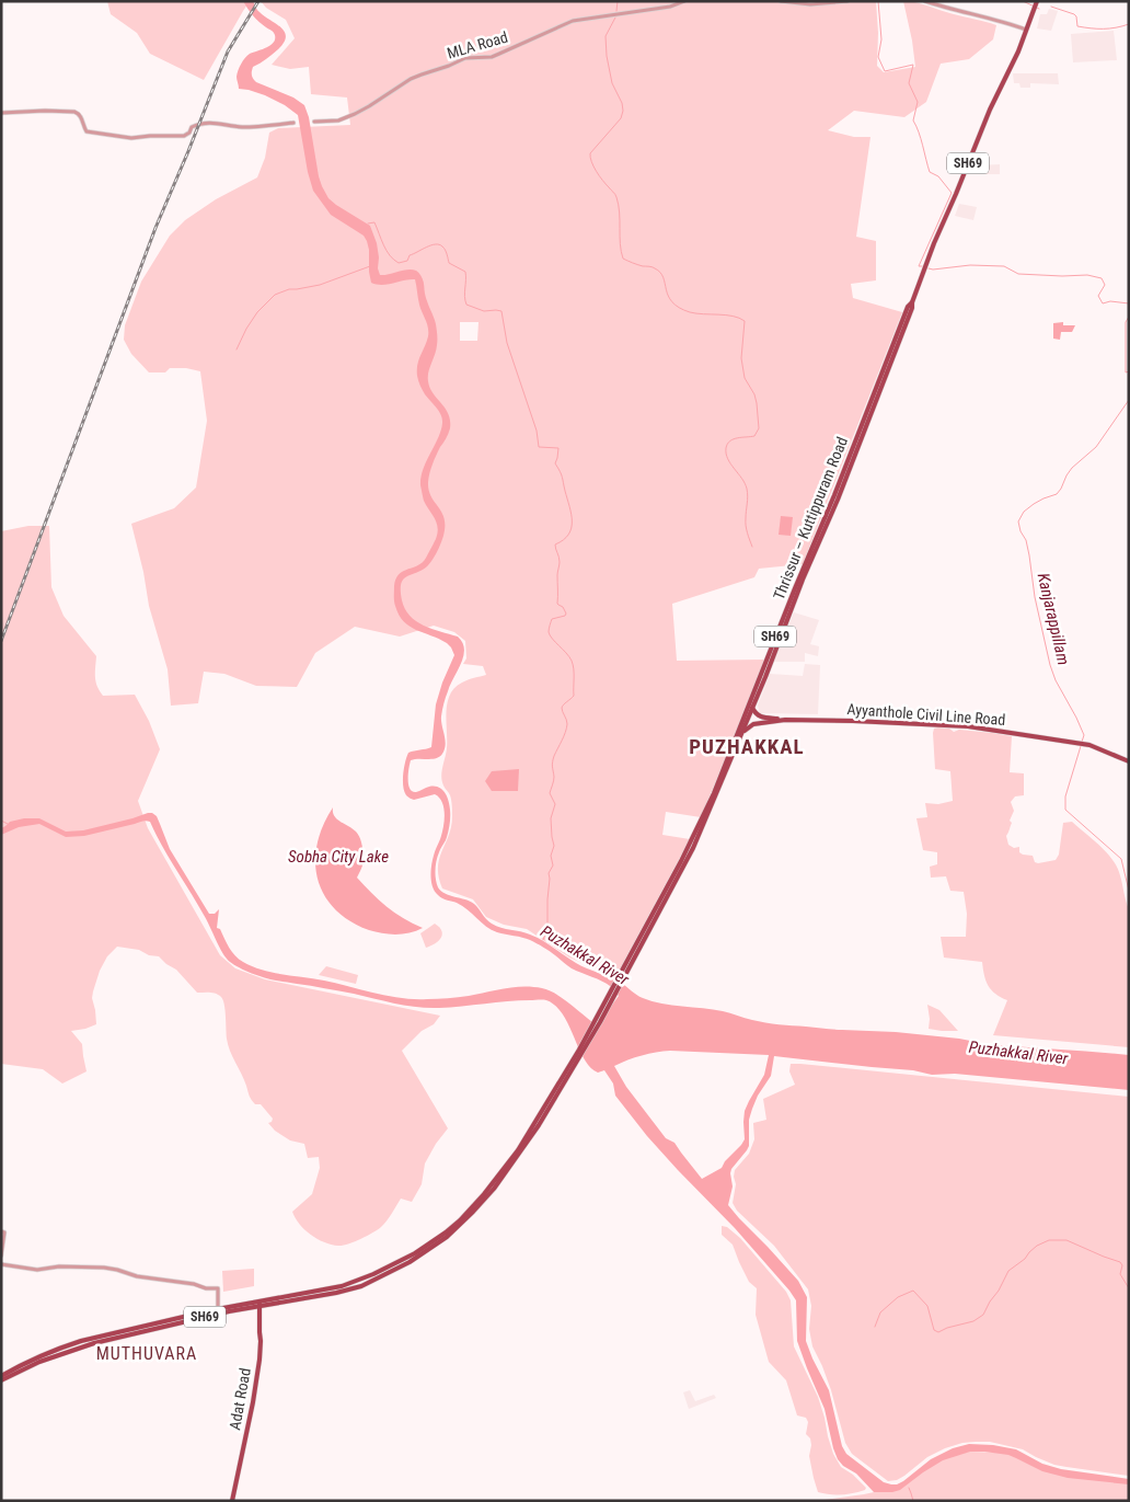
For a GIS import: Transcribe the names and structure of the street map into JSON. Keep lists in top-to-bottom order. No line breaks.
{"streets":{"main road":["SH69","Thrissur – Kuttippuram Road","Ayyanthole Civil Line Road","Adat Road"],"street":["MLA Road"]},"crossings":[["SH69","Adat Road"],["Thrissur – Kuttippuram Road","Ayyanthole Civil Line Road"]],"districts":["PUZHAKKAL","MUTHUVARA"],"water":["Kanjarappillam","Sobha City Lake","Puzhakkal River"]}
